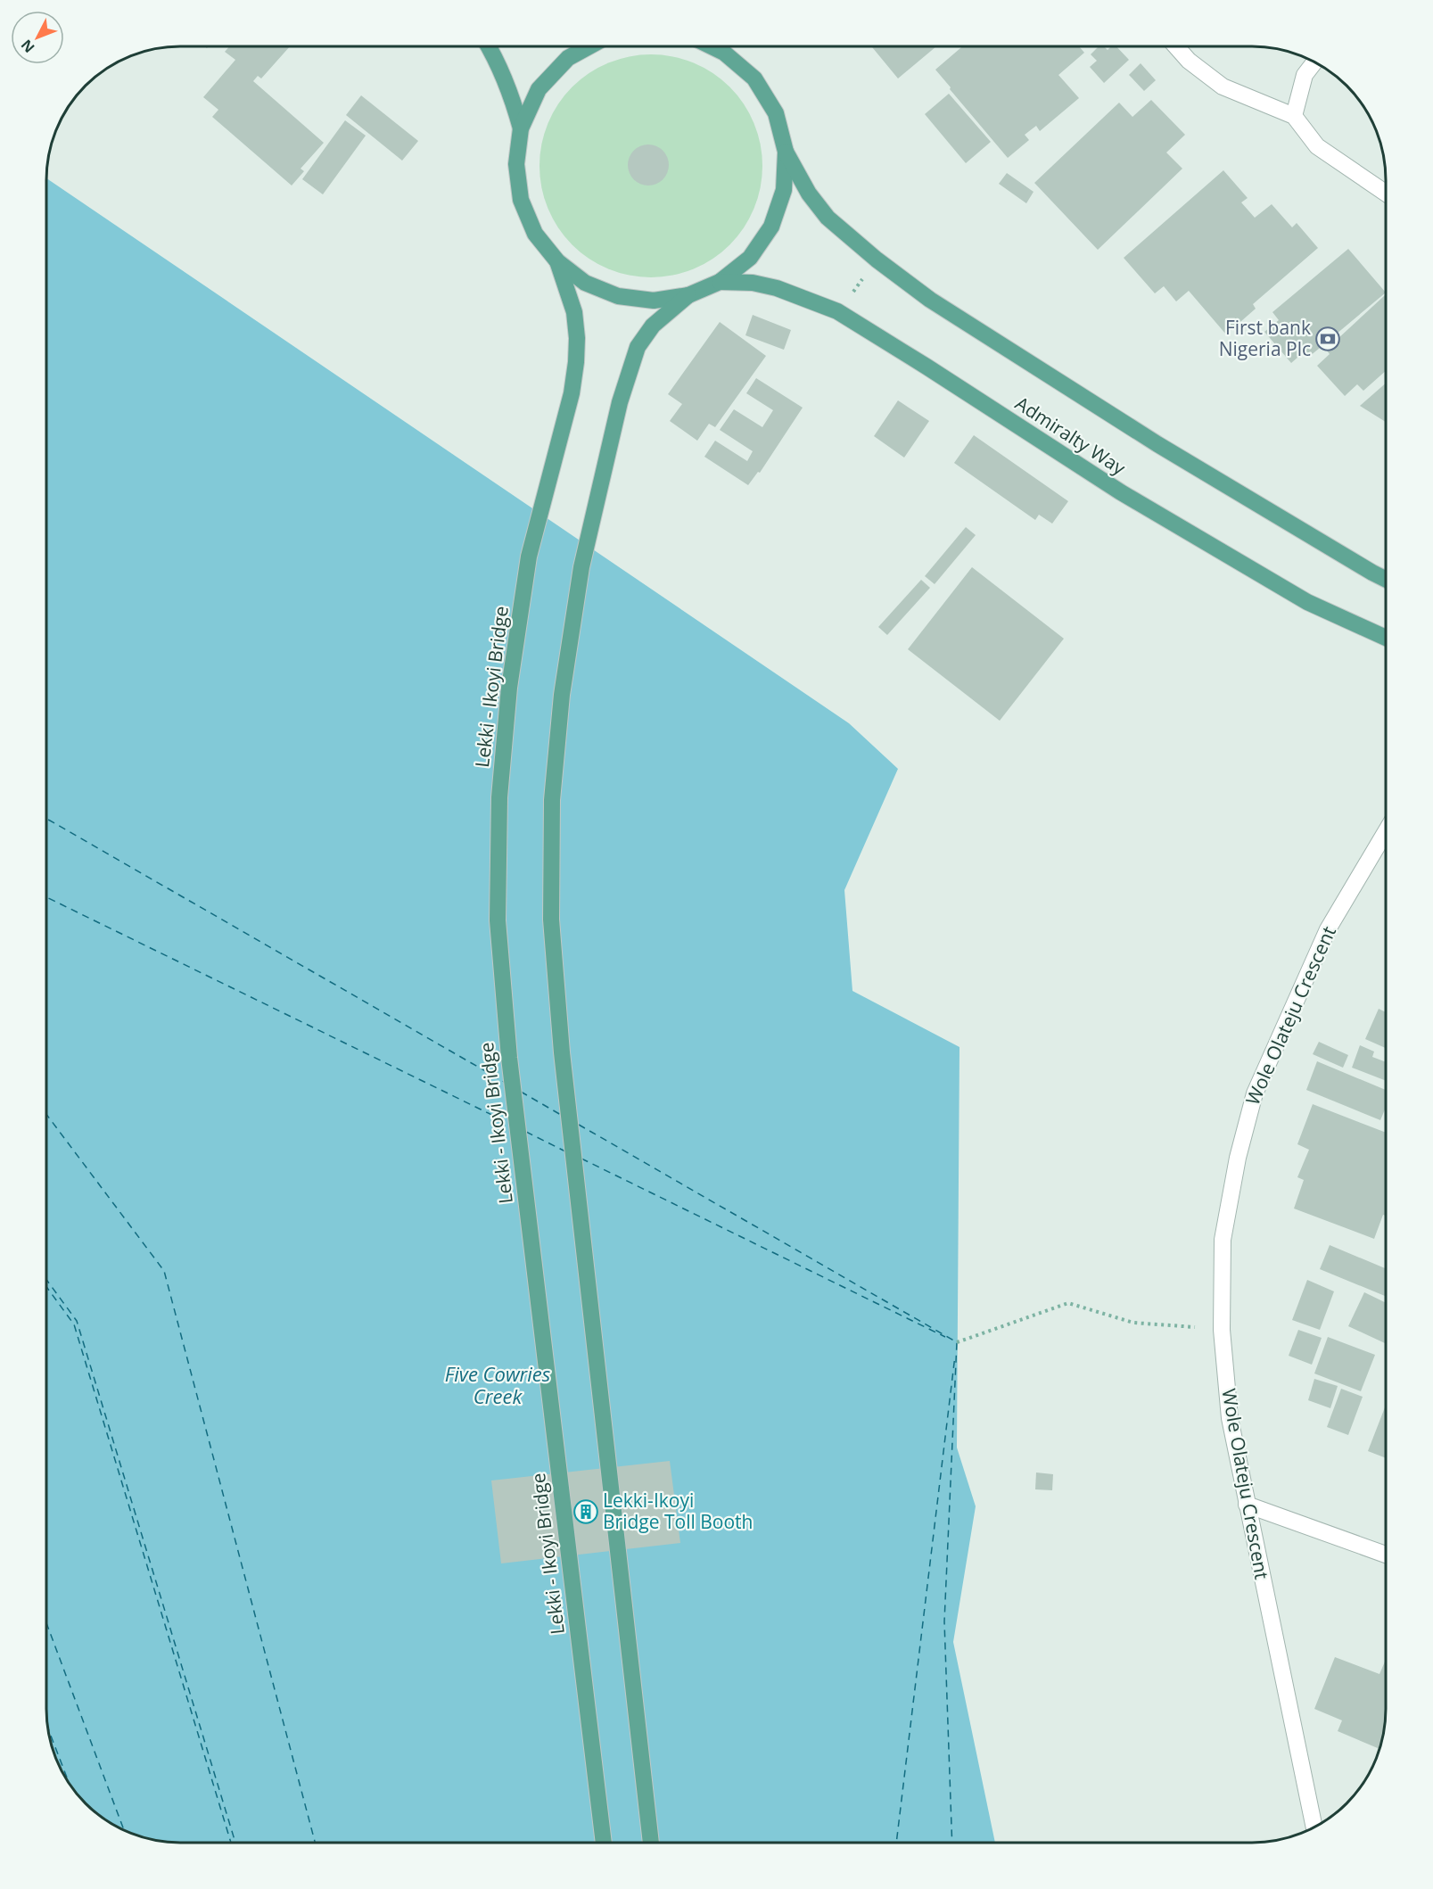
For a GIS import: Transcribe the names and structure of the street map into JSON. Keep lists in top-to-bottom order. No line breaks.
{"streets":{"main road":["Admiralty Way","Lekki - Ikoyi Bridge"],"street":["Wole Olateju Crescent"]},"water":["Five Cowries Creek"],"places":{"bank":["First bank Nigeria Plc"],"building":["Lekki-Ikoyi Bridge Toll Booth"]},"north":"bottom left"}
